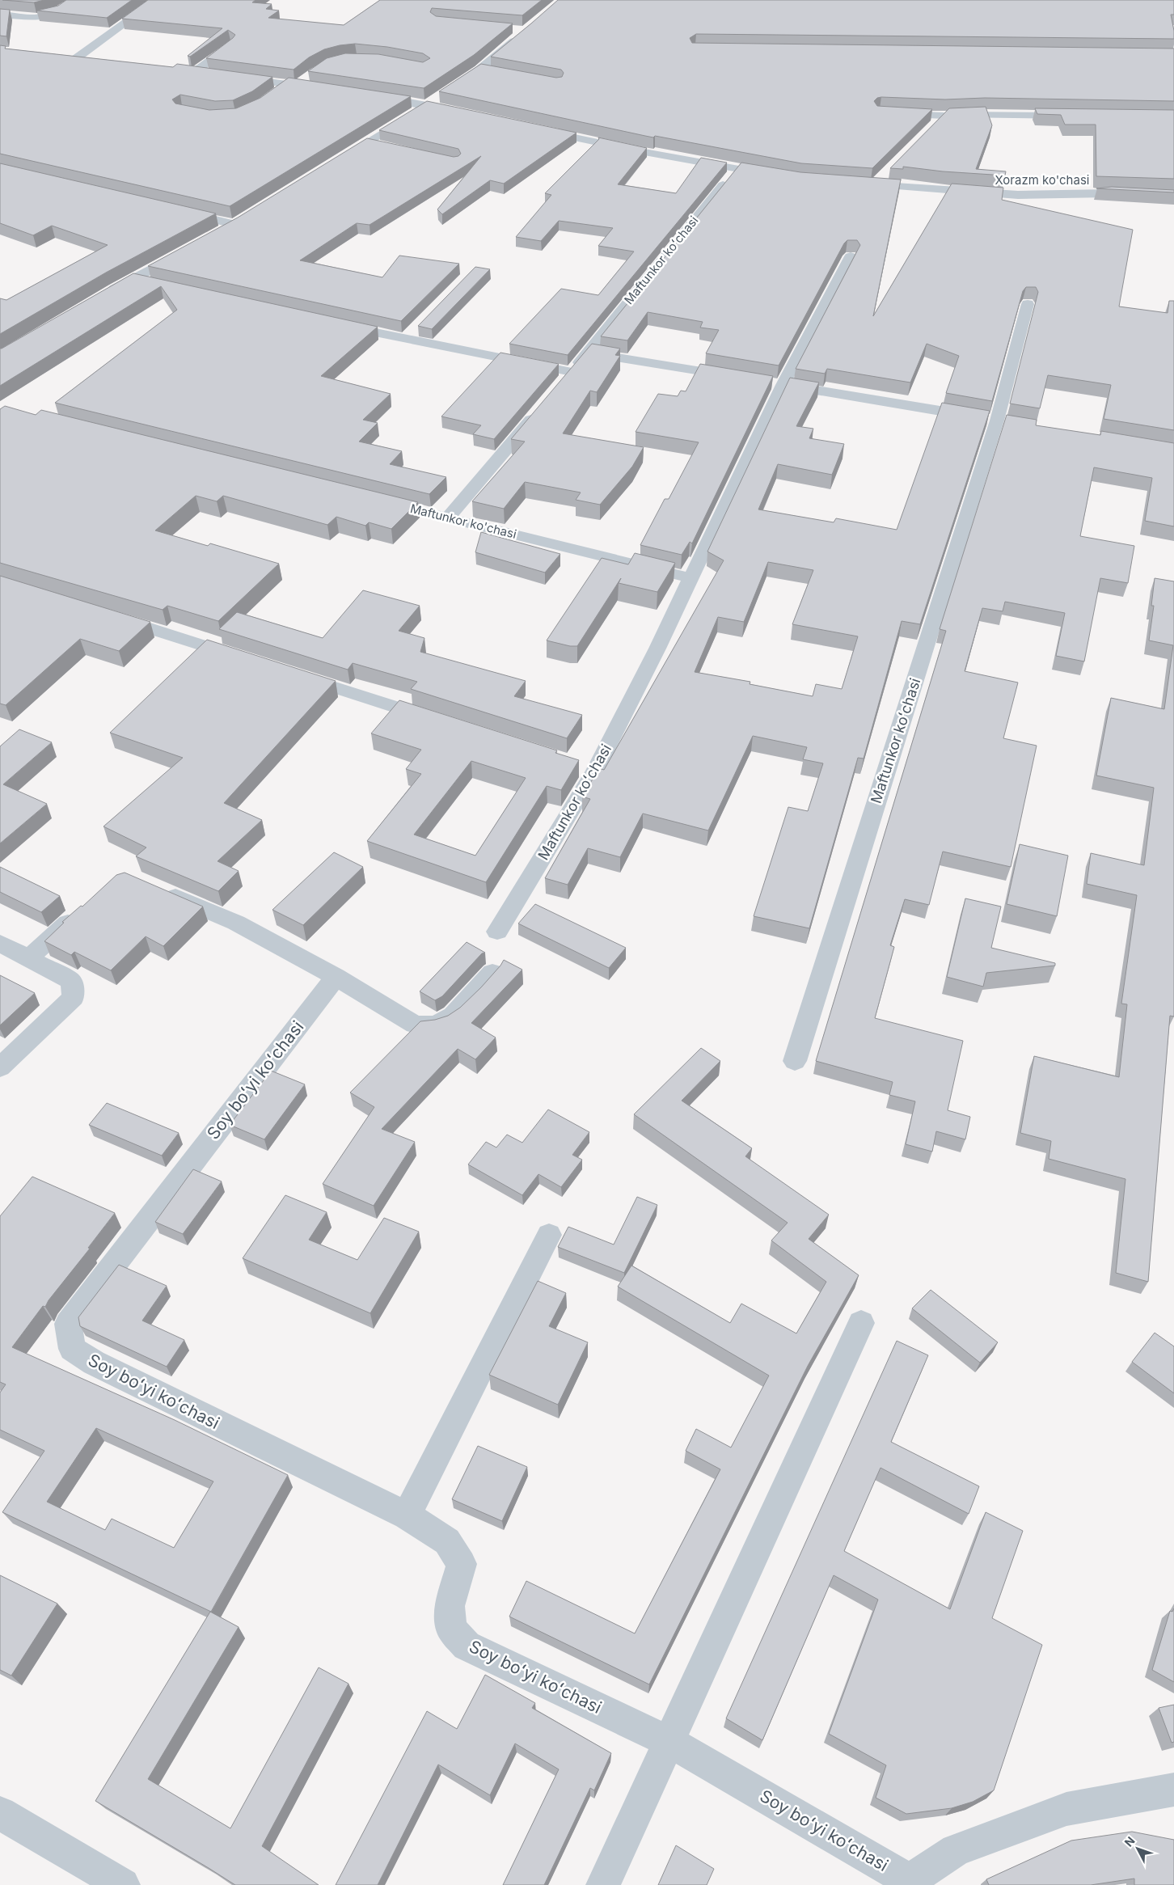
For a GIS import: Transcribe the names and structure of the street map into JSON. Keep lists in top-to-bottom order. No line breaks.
{"streets":{"street":["Xorazm ko'chasi","Maftunkor koʻchasi","Maftunkor ko'chasi","Soy boʻyi koʻchasi"]},"crossings":[["Maftunkor koʻchasi","Maftunkor ko'chasi"]],"north":"top left"}
